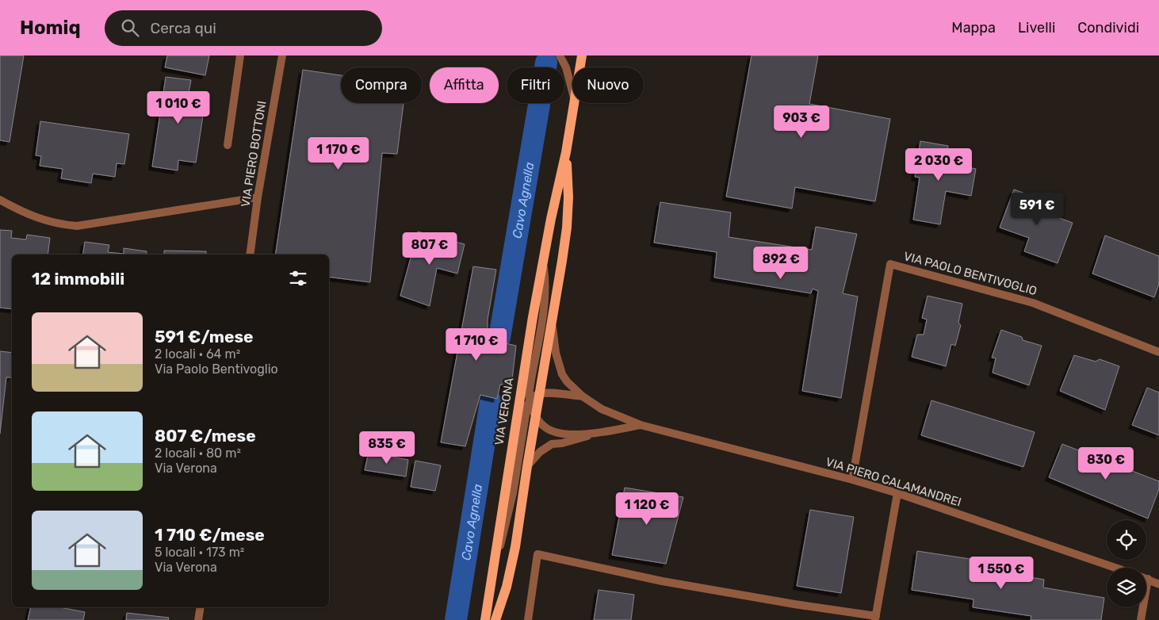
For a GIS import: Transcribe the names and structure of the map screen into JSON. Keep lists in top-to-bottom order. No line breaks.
{"streets":{"main road":["VIA VERONA"],"street":["VIA PIERO BOTTONI","VIA PAOLO BENTIVOGLIO","VIA PIERO CALAMANDREI"]},"crossings":[["VIA PAOLO BENTIVOGLIO","VIA PIERO CALAMANDREI"],["VIA VERONA","VIA PIERO CALAMANDREI"]],"water":["Cavo Agnella"],"page":{"header":"Homiq","search":"Cerca qui","nav":["Mappa","Livelli","Condividi"],"chip":["Compra","Affitta","Filtri","Nuovo"],"price":["1 010 €","903 €","1 170 €","2 030 €","591 €","807 €","892 €","1 710 €","835 €","830 €","1 120 €","1 550 €"],"heading":"12 immobili","list":[{"name":"591 €/mese","note":"2 locali · 64 m² · Via Paolo Bentivoglio"},{"name":"807 €/mese","note":"2 locali · 80 m² · Via Verona"},{"name":"1 710 €/mese","note":"5 locali · 173 m² · Via Verona"}]}}
